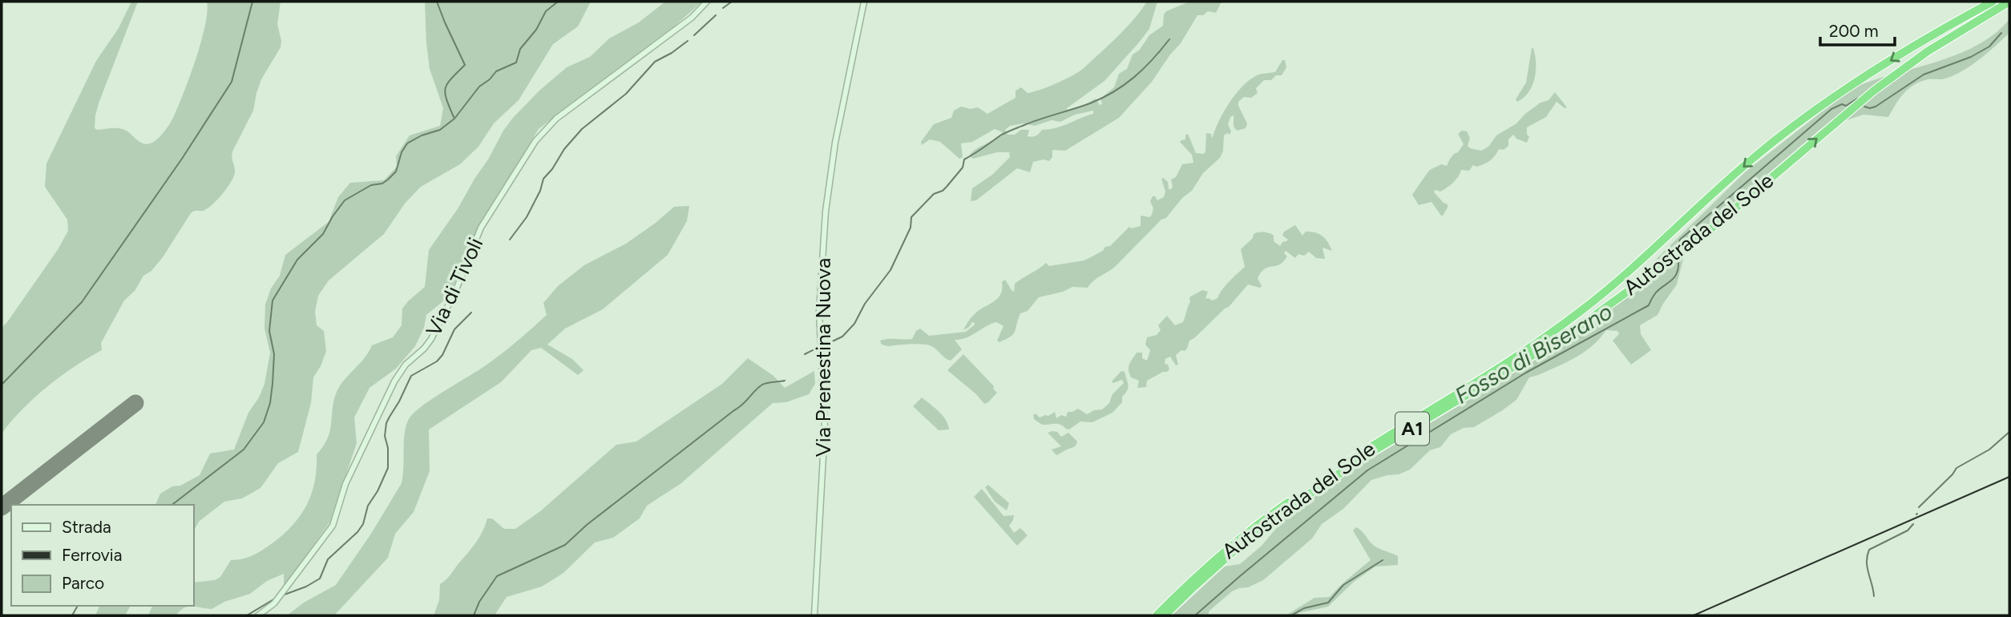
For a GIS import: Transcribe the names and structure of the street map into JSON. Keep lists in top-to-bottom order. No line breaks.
{"streets":{"highway":["Autostrada del Sole","A1"],"main road":["Via di Tivoli","Via Prenestina Nuova"]},"water":["Fosso di Biserano"],"legend":["Strada","Ferrovia","Parco"],"scale_bar":"200 m"}
